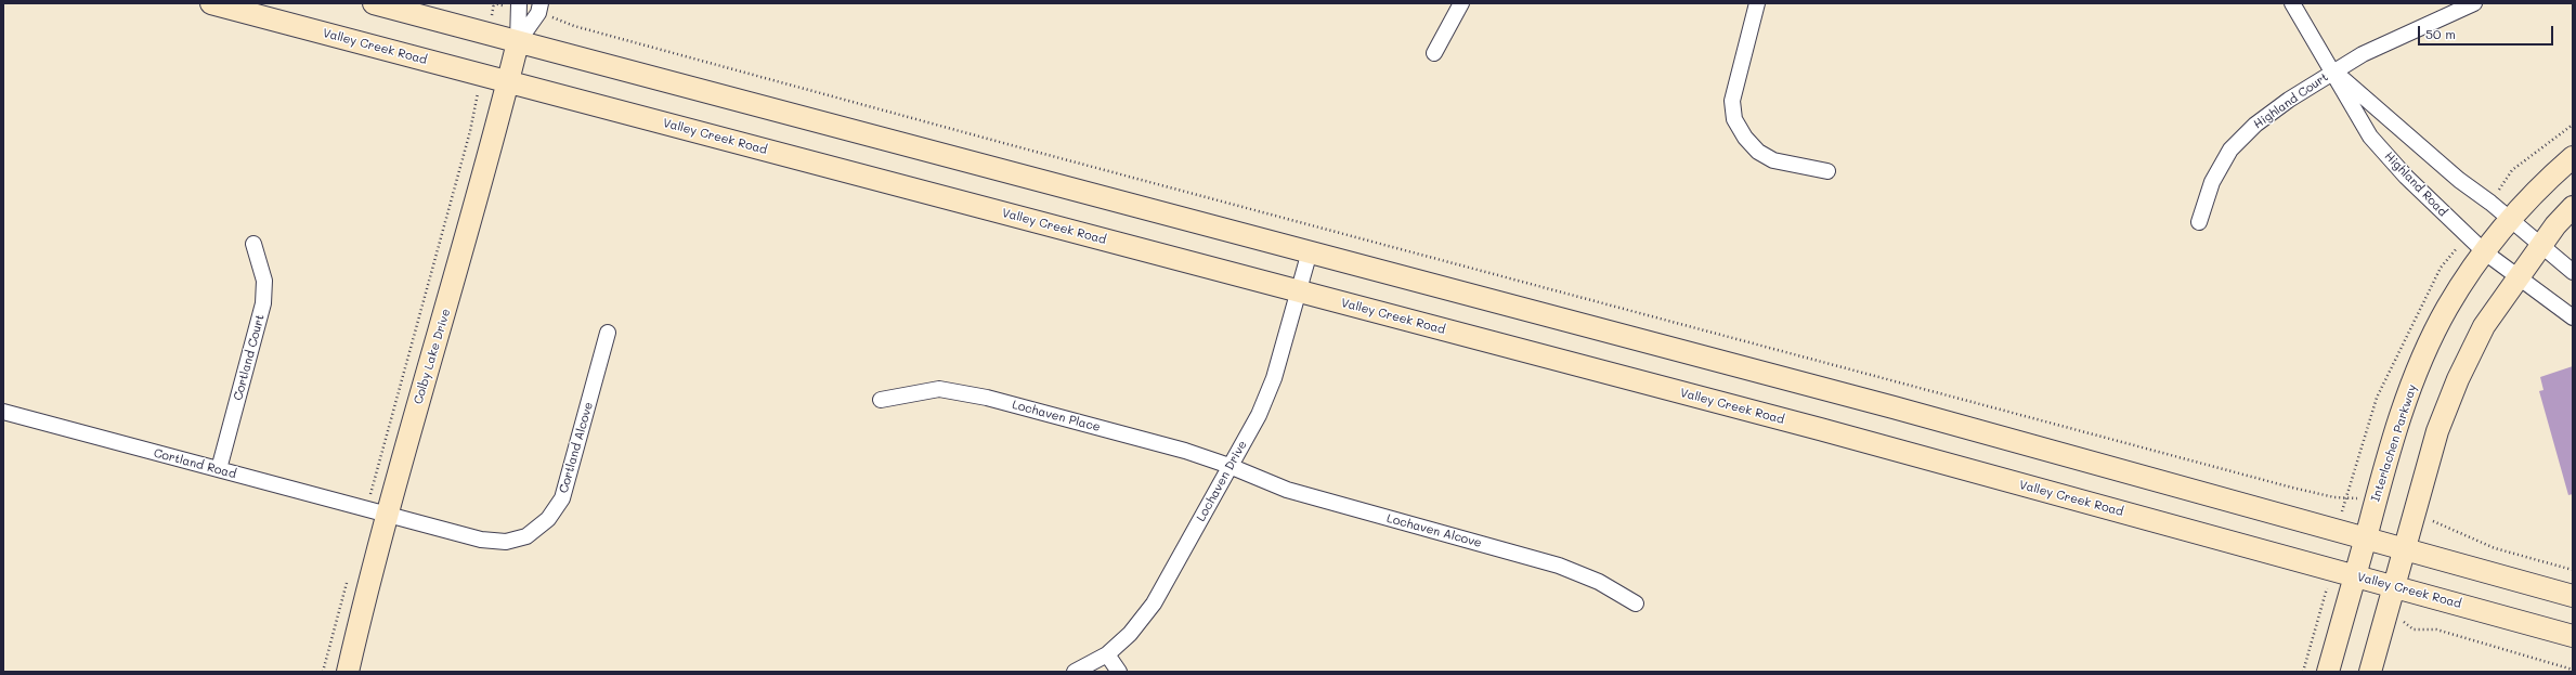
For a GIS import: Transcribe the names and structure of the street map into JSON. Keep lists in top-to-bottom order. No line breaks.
{"streets":{"main road":["Valley Creek Road","Colby Lake Drive","Interlachen Parkway"],"street":["Highland Court","Highland Road","Cortland Court","Lochaven Place","Cortland Alcove","Cortland Road","Lochaven Drive","Lochaven Alcove"]},"crossings":[["Valley Creek Road","Colby Lake Drive"],["Valley Creek Road","Interlachen Parkway"],["Valley Creek Road","Lochaven Drive"],["Highland Court","Highland Road"],["Highland Road","Interlachen Parkway"],["Colby Lake Drive","Cortland Alcove"],["Colby Lake Drive","Cortland Road"],["Cortland Court","Cortland Road"],["Lochaven Place","Lochaven Drive"],["Lochaven Place","Lochaven Alcove"],["Cortland Alcove","Cortland Road"],["Lochaven Drive","Lochaven Alcove"]],"scale_bar":"50 m"}
